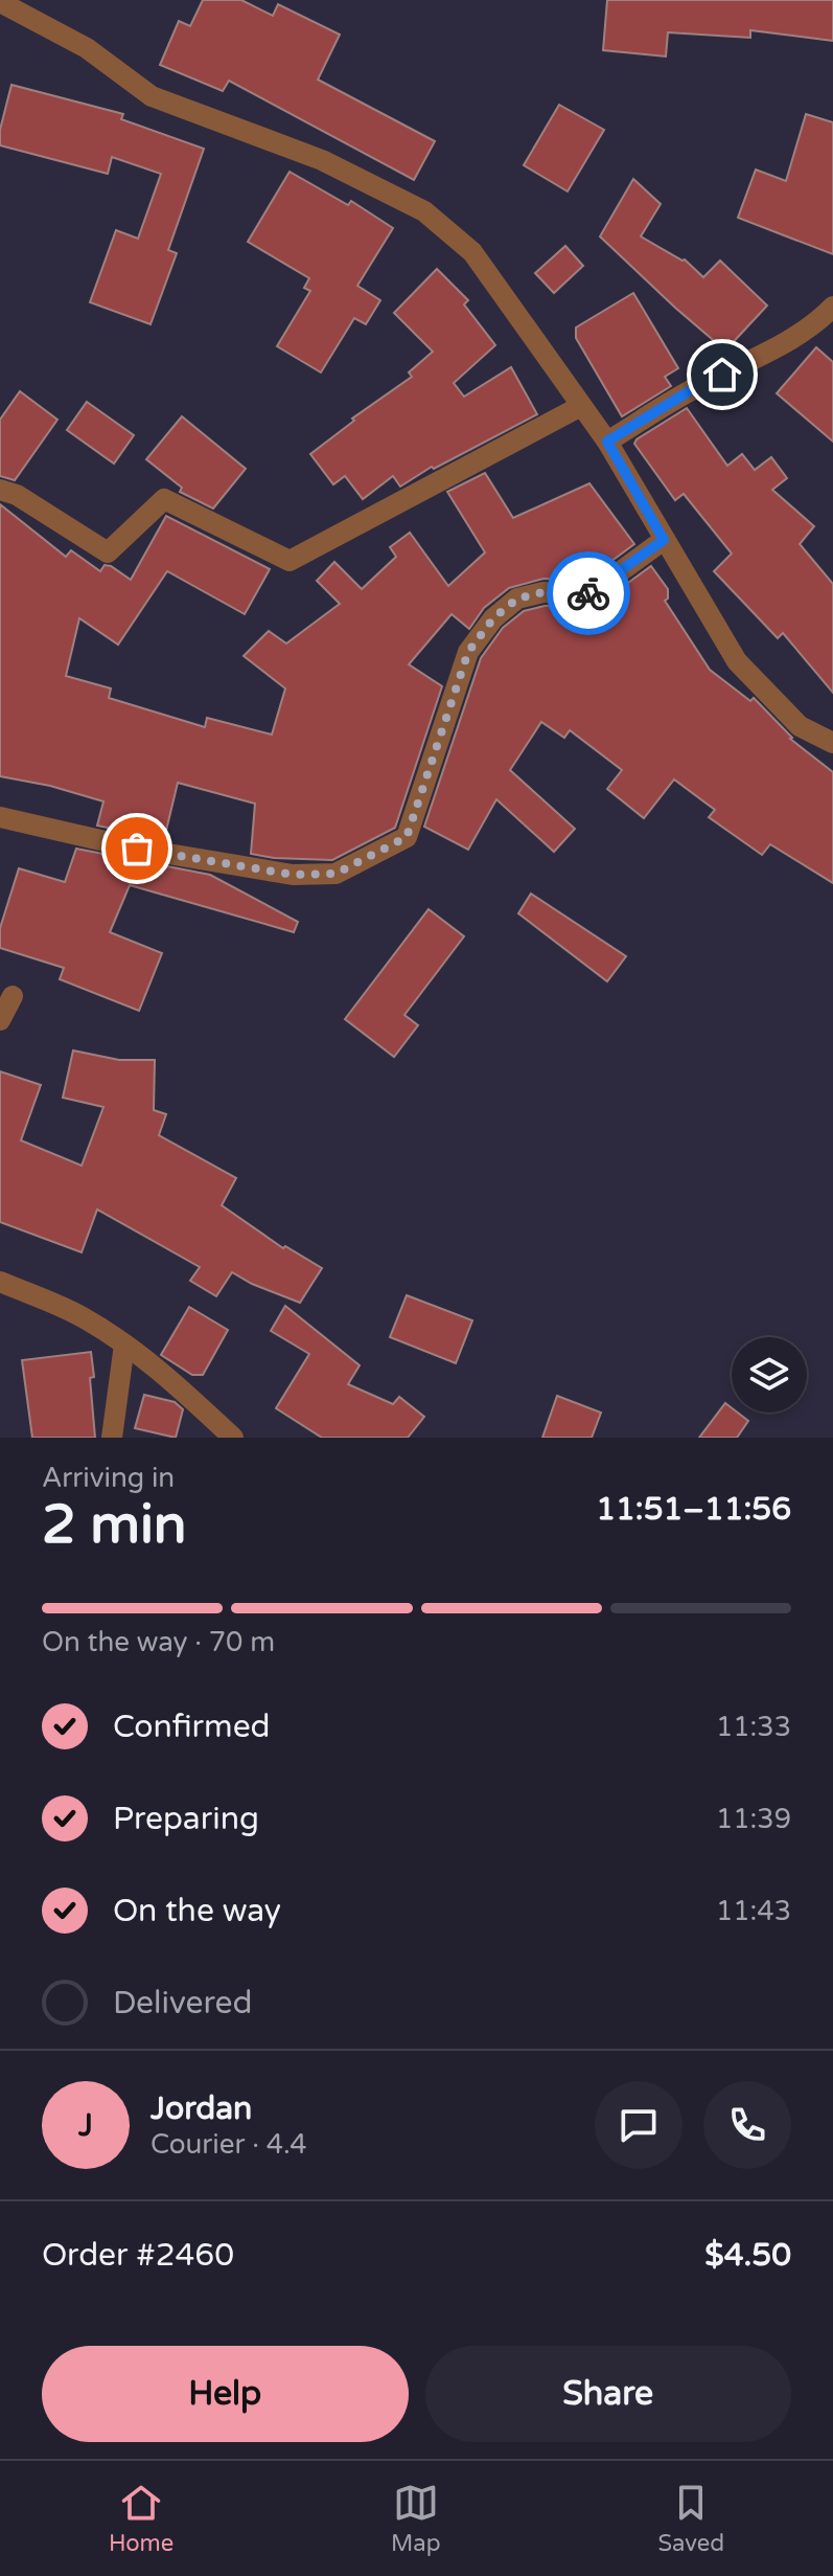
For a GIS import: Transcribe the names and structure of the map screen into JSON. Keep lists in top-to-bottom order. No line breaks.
{"page":{"heading":["2 min","Arriving in","11:51–11:56"],"panel":["Jordan","Courier · 4.4","Order #2460","$4.50"],"bar":"On the way · 70 m","list":[["Confirmed","11:33"],["Preparing","11:39"],["On the way","11:43"],"Delivered"],"round":"J","buttons":["Help","Share"],"tabs":["Home","Map","Saved"]}}
